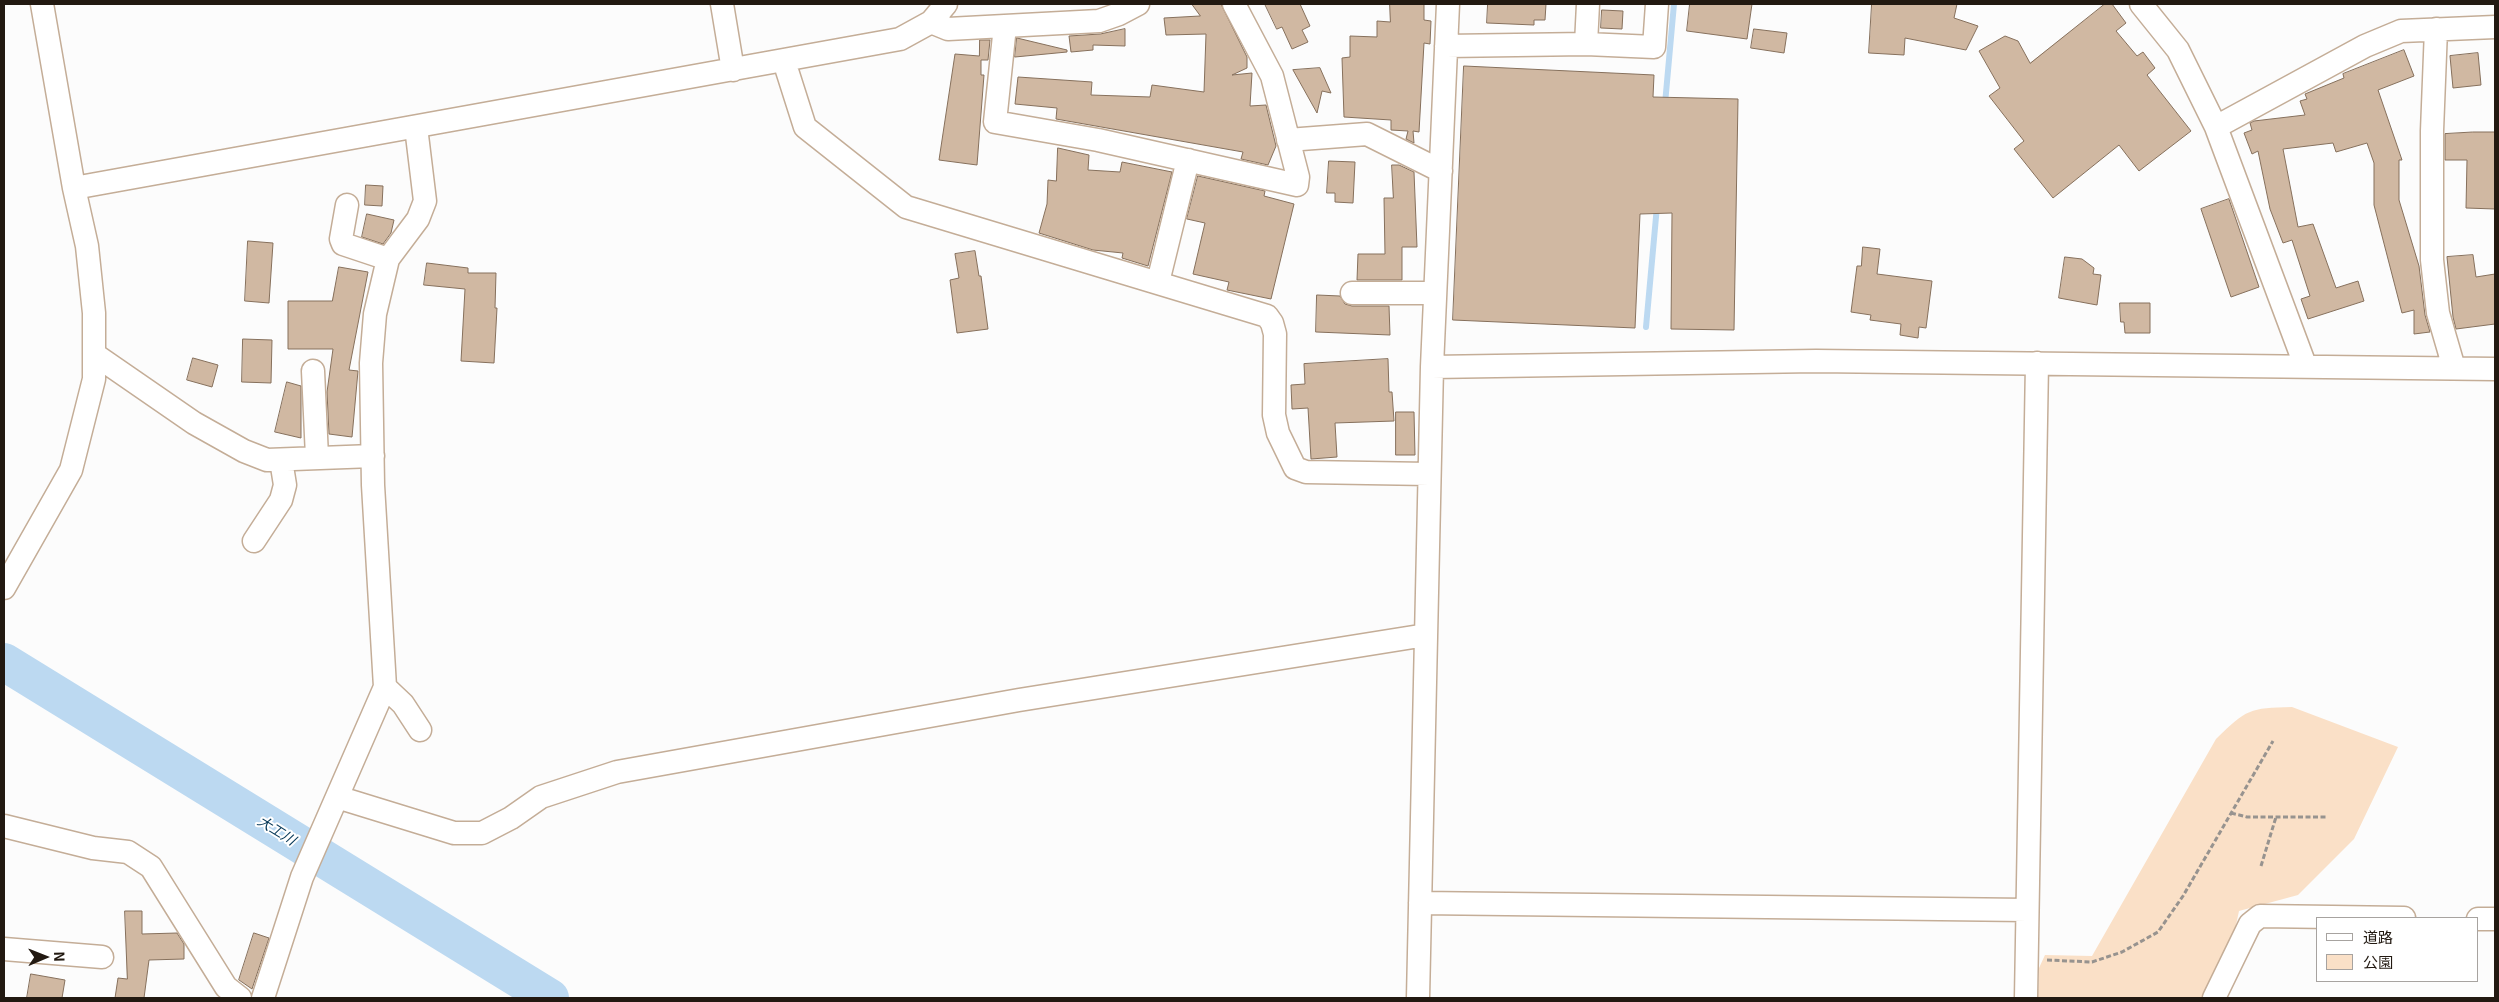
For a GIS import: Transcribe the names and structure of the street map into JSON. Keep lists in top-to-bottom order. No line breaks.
{"water":["大工川"],"legend":["道路","公園"],"north":"right"}
